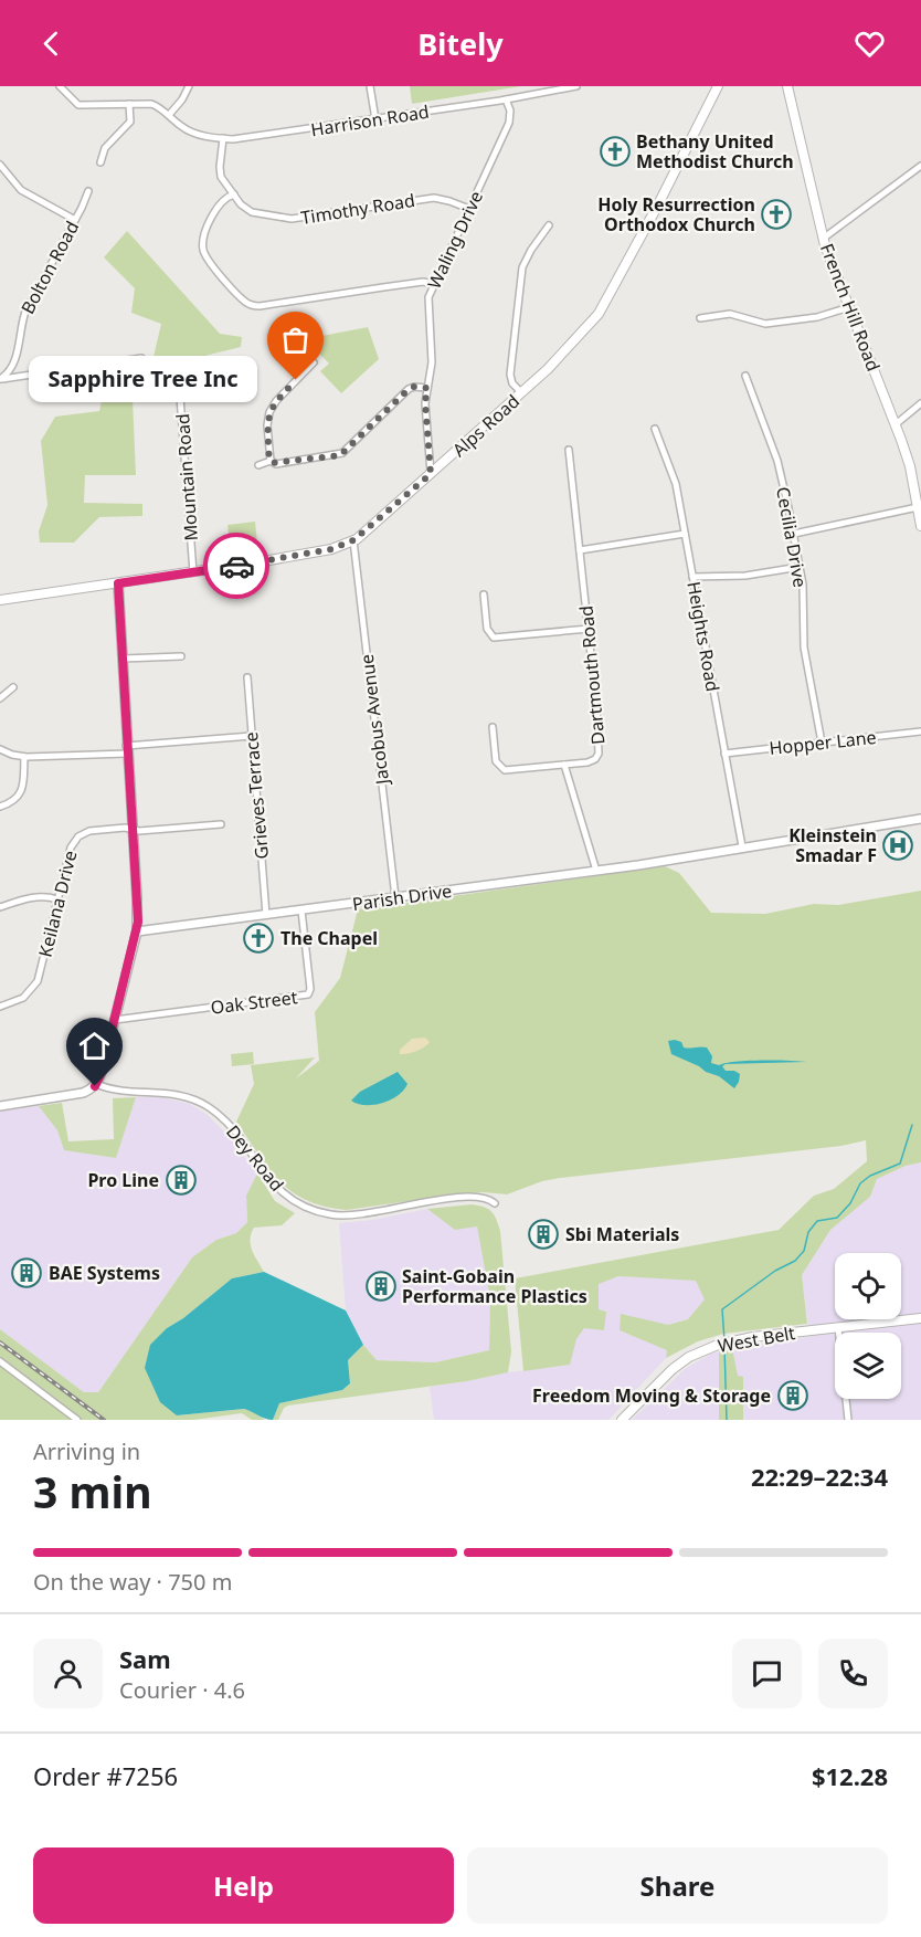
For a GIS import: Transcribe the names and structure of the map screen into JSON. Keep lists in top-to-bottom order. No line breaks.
{"streets":{"main road":["French Hill Road","Alps Road","West Belt"],"street":["Harrison Road","Timothy Road","Waling Drive","Bolton Road","Mountain Road","Cecilia Drive","Heights Road","Dartmouth Road","Jacobus Avenue","Hopper Lane","Grieves Terrace","Parish Drive","Keilana Drive","Oak Street","Dey Road"]},"crossings":[["Harrison Road","Timothy Road"],["Harrison Road","Waling Drive"],["Timothy Road","Waling Drive"],["Waling Drive","Alps Road"],["Alps Road","Mountain Road"],["Alps Road","Jacobus Avenue"],["Cecilia Drive","Hopper Lane"],["Heights Road","Hopper Lane"],["Heights Road","Parish Drive"],["Jacobus Avenue","Parish Drive"],["Grieves Terrace","Parish Drive"],["Parish Drive","Oak Street"]],"places":{"church":["Bethany United Methodist Church","Holy Resurrection Orthodox Church","The Chapel"],"other":["Sapphire Tree Inc"],"hospital":["Kleinstein Smadar F"],"building":["Pro Line","Sbi Materials","BAE Systems","Saint-Gobain Performance Plastics","Freedom Moving & Storage"]},"page":{"header":"Bitely","bubble":"Sapphire Tree Inc","heading":["3 min","Arriving in","22:29–22:34"],"panel":["Sam","Courier · 4.6","Order #7256","$12.28"],"bar":"On the way · 750 m","buttons":["Help","Share"]}}
